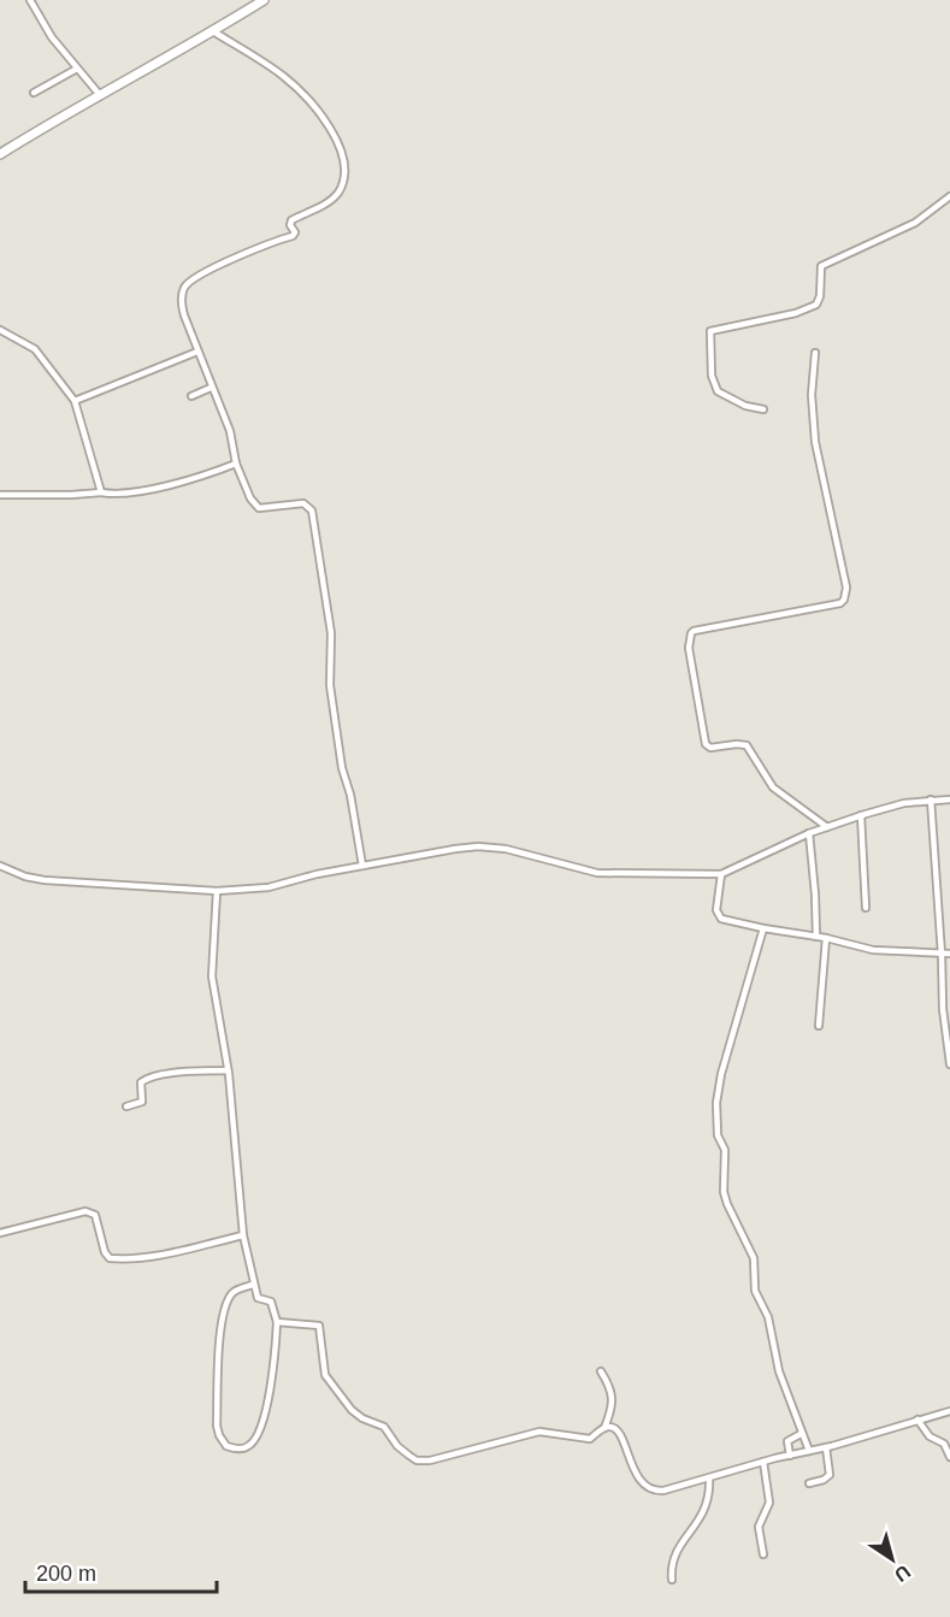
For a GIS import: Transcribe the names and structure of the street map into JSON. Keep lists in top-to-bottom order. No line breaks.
{"scale_bar":"200 m","north":"bottom right"}
